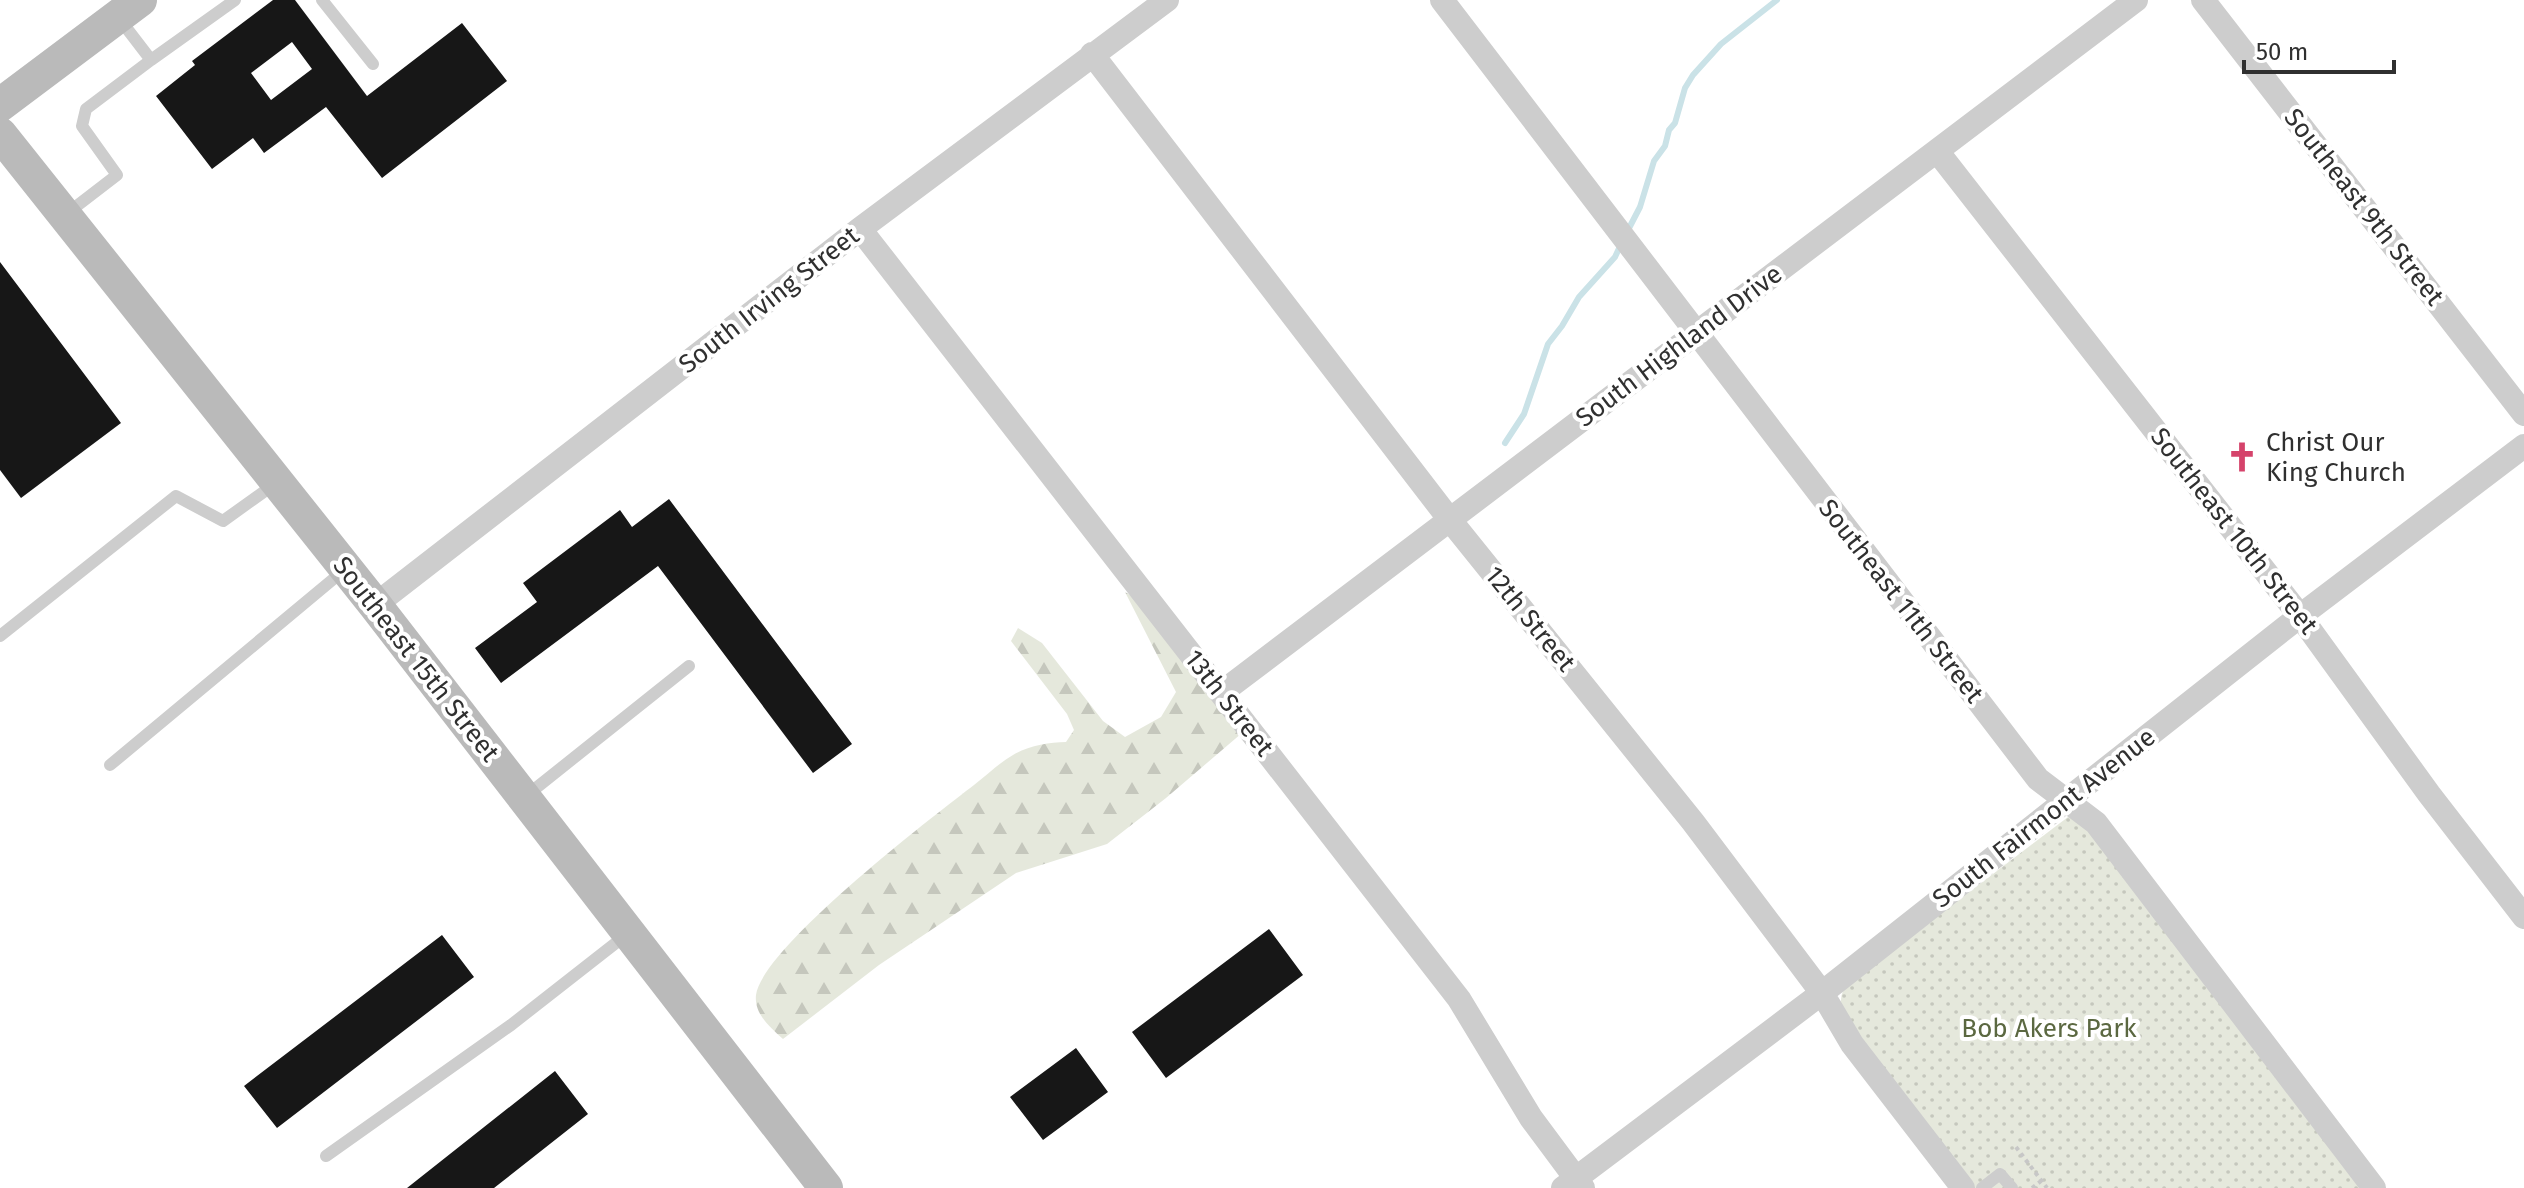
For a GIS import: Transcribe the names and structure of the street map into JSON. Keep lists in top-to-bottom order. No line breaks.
{"streets":{"main road":["Southeast 15th Street"],"street":["Southeast 9th Street","South Irving Street","South Highland Drive","Southeast 10th Street","Southeast 11th Street","12th Street","13th Street","South Fairmont Avenue"]},"crossings":[["South Irving Street","12th Street"],["South Irving Street","Southeast 15th Street"],["South Irving Street","13th Street"],["South Highland Drive","Southeast 10th Street"],["South Highland Drive","Southeast 11th Street"],["South Highland Drive","12th Street"],["South Highland Drive","13th Street"],["Southeast 10th Street","South Fairmont Avenue"],["Southeast 11th Street","South Fairmont Avenue"],["12th Street","South Fairmont Avenue"],["13th Street","South Fairmont Avenue"]],"parks":["Bob Akers Park"],"places":{"church":["Christ Our King Church"]},"scale_bar":"50 m"}
